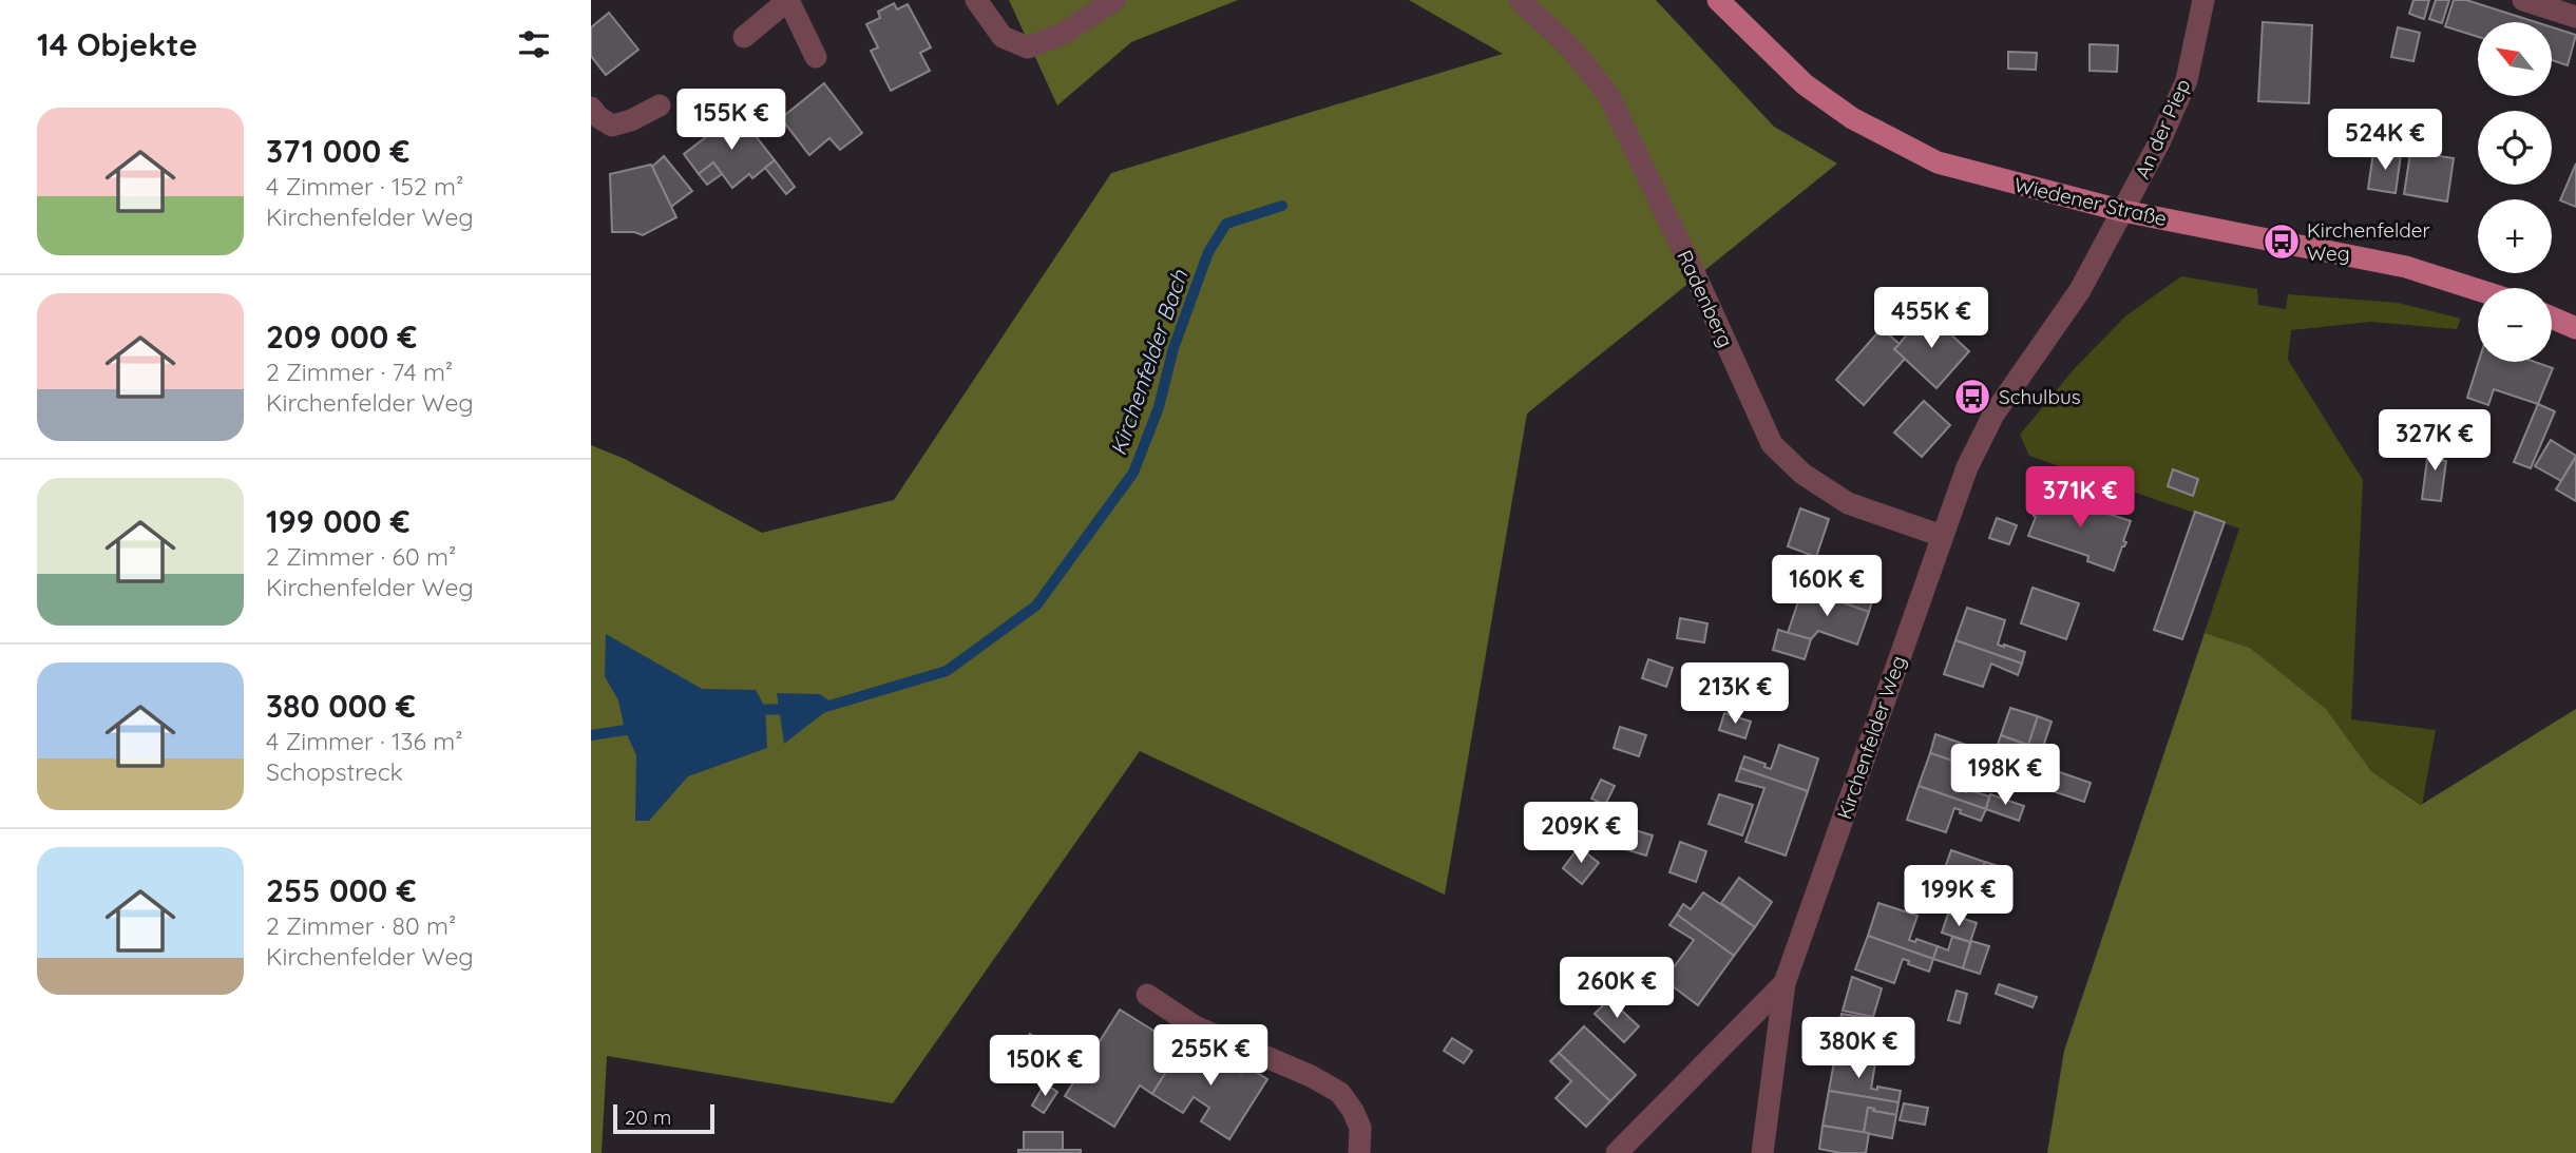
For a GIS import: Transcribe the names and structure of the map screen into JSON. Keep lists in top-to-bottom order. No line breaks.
{"streets":{"main road":["Wiedener Straße"],"street":["An der Piep","Radenberg","Kirchenfelder Weg"]},"crossings":[["An der Piep","Wiedener Straße"],["An der Piep","Kirchenfelder Weg"],["Wiedener Straße","Kirchenfelder Weg"],["Radenberg","Kirchenfelder Weg"]],"water":["Kirchenfelder Bach"],"places":{"bus stop":["Kirchenfelder Weg","Schulbus"]},"scale_bar":"20 m","north":"top left","page":{"heading":"14 Objekte","map_buttons":["+","−"],"list":[{"name":"371 000 €","note":"4 Zimmer · 152 m² · Kirchenfelder Weg"},{"name":"209 000 €","note":"2 Zimmer · 74 m² · Kirchenfelder Weg"},{"name":"199 000 €","note":"2 Zimmer · 60 m² · Kirchenfelder Weg"},{"name":"380 000 €","note":"4 Zimmer · 136 m² · Schopstreck"},{"name":"255 000 €","note":"2 Zimmer · 80 m² · Kirchenfelder Weg"}],"price":["155K €","524K €","455K €","327K €","371K €","160K €","213K €","198K €","209K €","199K €","260K €","380K €","255K €","150K €"],"scale":"20 m"}}
